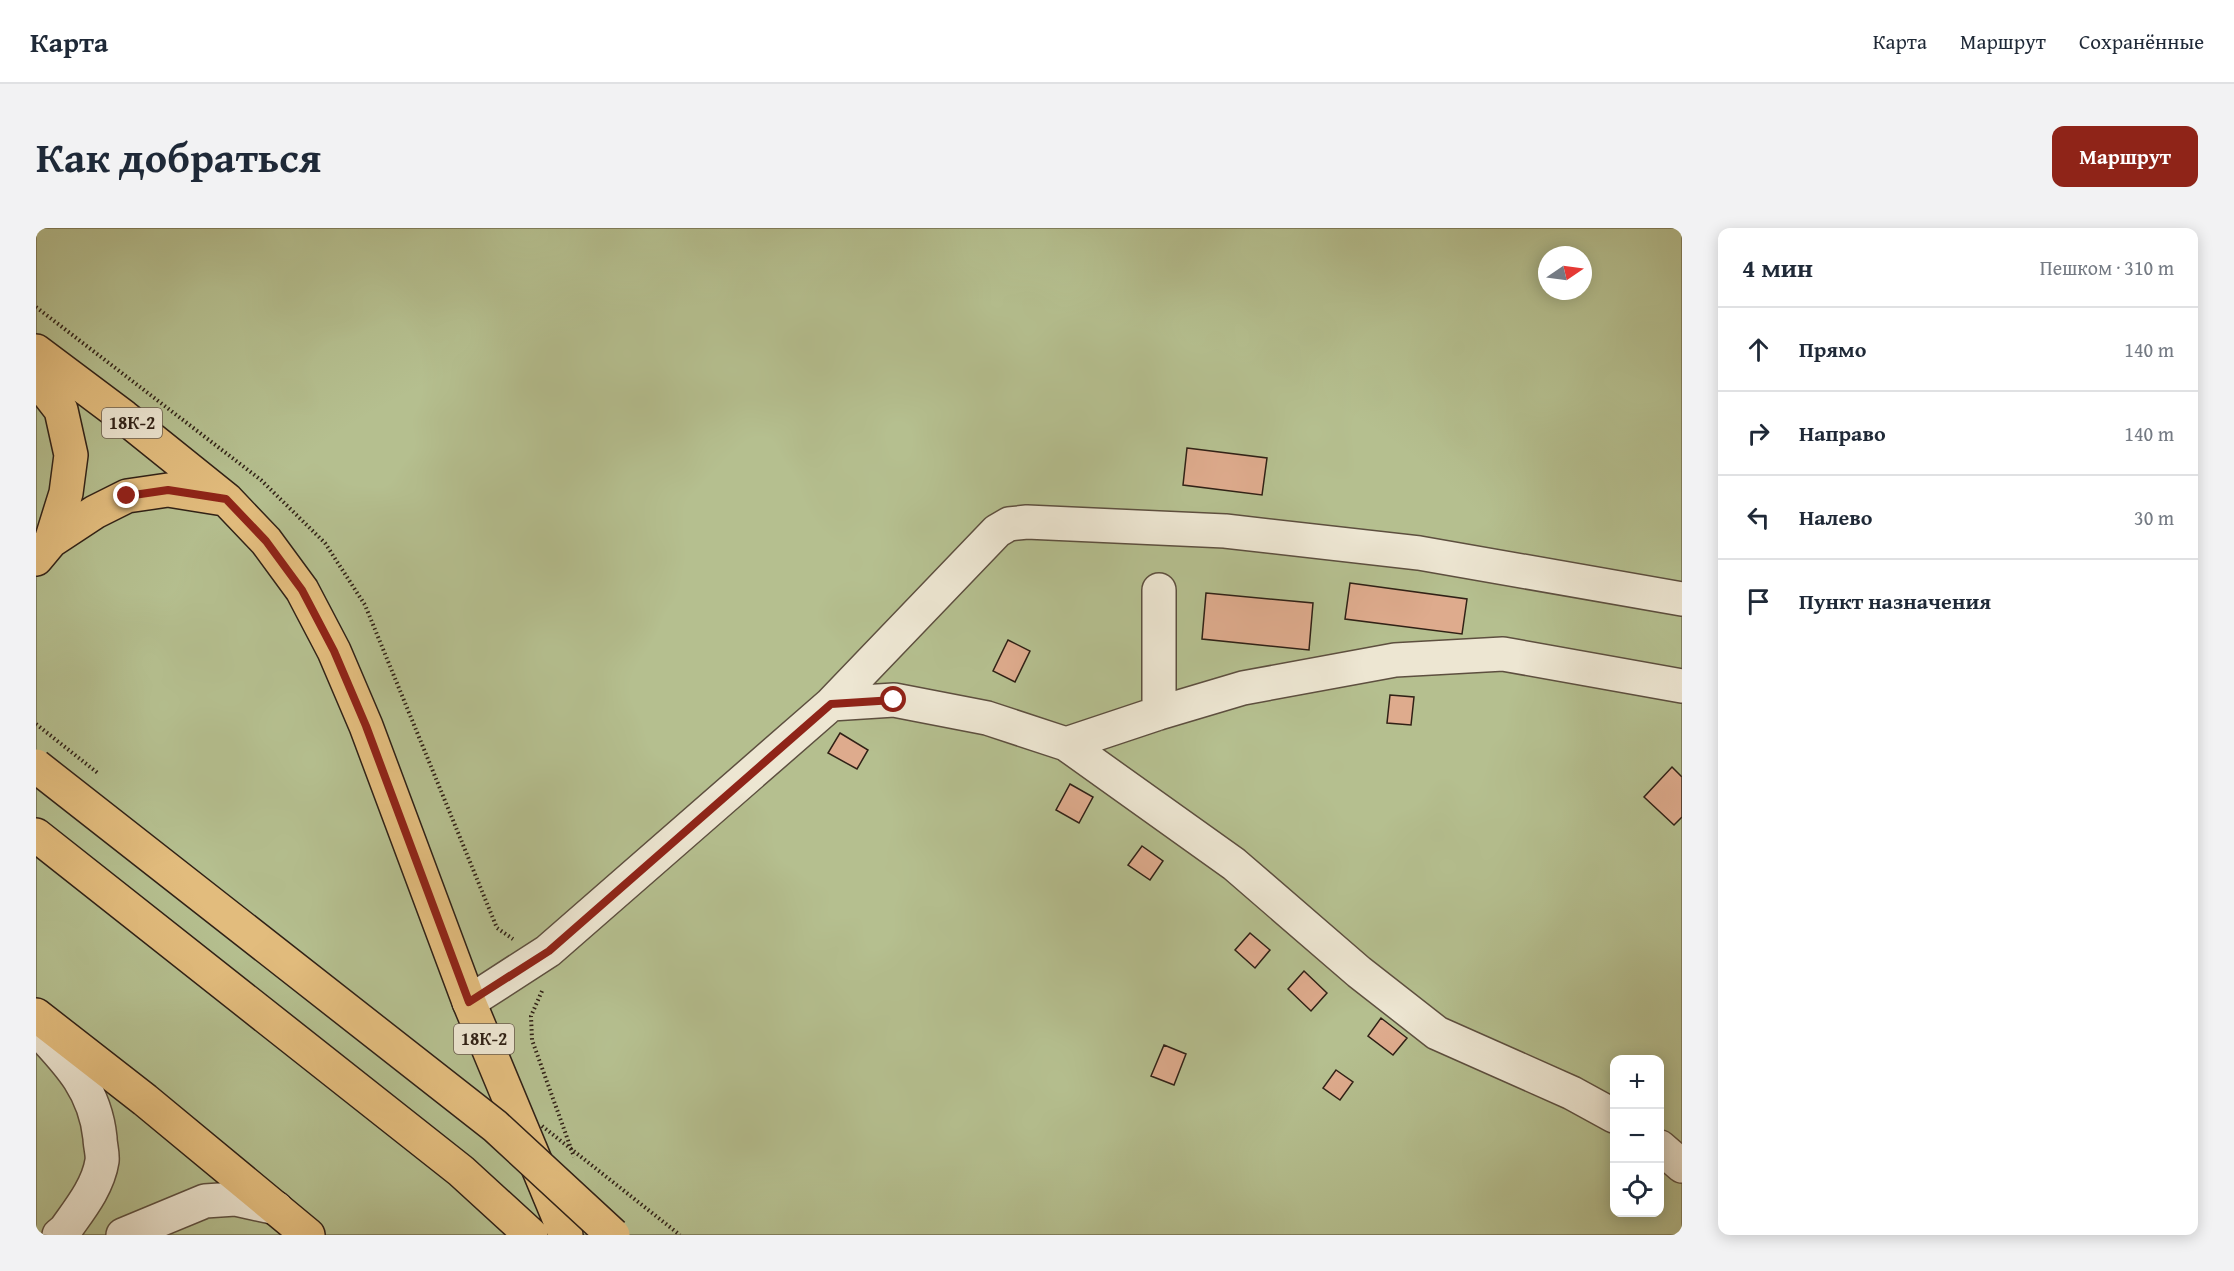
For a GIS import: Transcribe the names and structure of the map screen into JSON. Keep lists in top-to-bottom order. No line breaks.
{"streets":{"main road":["18К-2"]},"north":"right","page":{"header":"Карта","nav":["Карта","Маршрут","Сохранённые"],"title":"Как добраться","buttons":"Маршрут","heading":["4 мин","Пешком · 310 m"],"list":[["Прямо","140 m"],["Направо","140 m"],["Налево","30 m"],"Пункт назначения"],"map_buttons":["+","−"]}}
